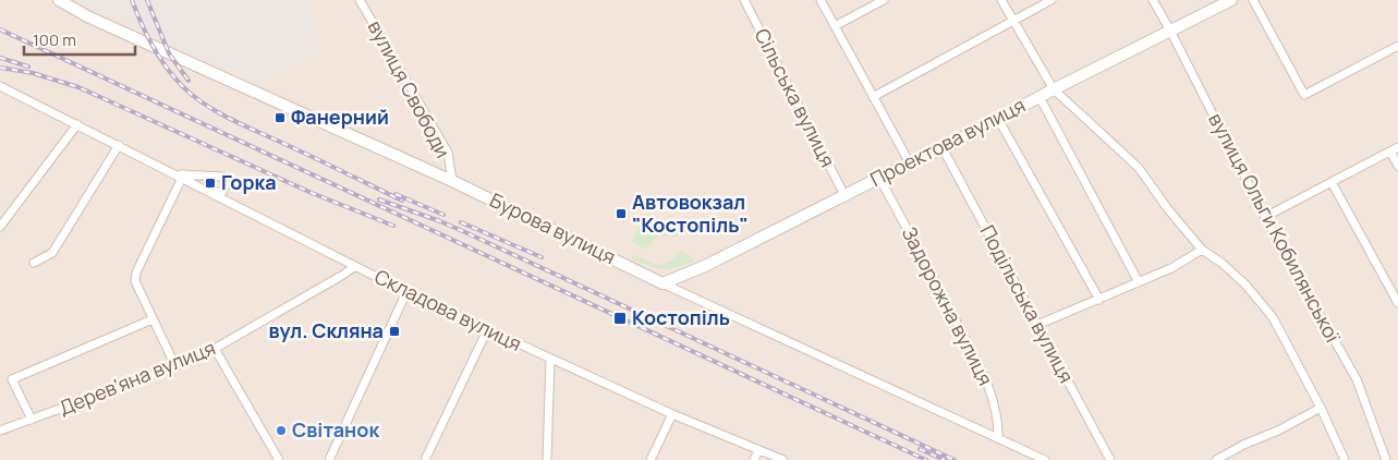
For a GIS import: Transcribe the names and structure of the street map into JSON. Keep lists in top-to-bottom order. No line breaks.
{"streets":{"main road":["Проектова вулиця","Бурова вулиця"],"street":["вулиця Свободи","Сільська вулиця","вулиця Ольги Кобилянської","Подільська вулиця","Задорожна вулиця","Складова вулиця","Дерев'яна вулиця"]},"crossings":[["вулиця Свободи","Бурова вулиця"],["Сільська вулиця","Проектова вулиця"],["Проектова вулиця","вулиця Ольги Кобилянської"],["Проектова вулиця","Бурова вулиця"],["Проектова вулиця","Подільська вулиця"],["Проектова вулиця","Задорожна вулиця"],["Бурова вулиця","Задорожна вулиця"],["Складова вулиця","Дерев'яна вулиця"]],"places":{"transit":["Фанерний","Горка","Автовокзал \"Костопіль\"","Костопіль","вул. Скляна"],"other":["Світанок"]},"scale_bar":"100 m"}
